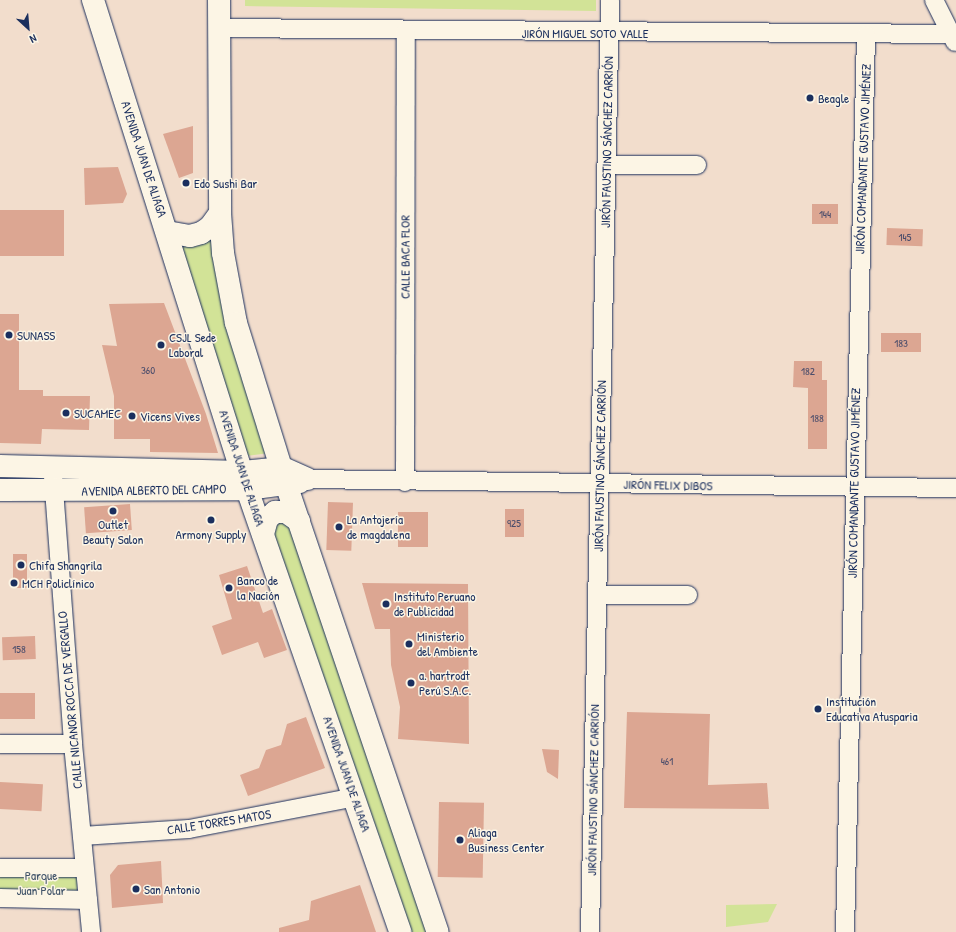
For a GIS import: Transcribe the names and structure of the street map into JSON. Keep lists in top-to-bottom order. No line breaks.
{"streets":{"main road":["AVENIDA JUAN DE ALIAGA","AVENIDA ALBERTO DEL CAMPO"],"street":["JIRÓN MIGUEL SOTO VALLE","JIRÓN FAUSTINO SÁNCHEZ CARRIÓN","JIRÓN COMANDANTE GUSTAVO JIMÉNEZ","CALLE BACA FLOR","JIRÓN FELIX DIBOS","CALLE NICANOR ROCCA DE VERGALLO","CALLE TORRES MATOS"]},"crossings":[["JIRÓN MIGUEL SOTO VALLE","JIRÓN FAUSTINO SÁNCHEZ CARRIÓN"],["JIRÓN MIGUEL SOTO VALLE","JIRÓN COMANDANTE GUSTAVO JIMÉNEZ"],["JIRÓN MIGUEL SOTO VALLE","CALLE BACA FLOR"],["JIRÓN FAUSTINO SÁNCHEZ CARRIÓN","JIRÓN FELIX DIBOS"],["AVENIDA JUAN DE ALIAGA","AVENIDA ALBERTO DEL CAMPO"],["AVENIDA JUAN DE ALIAGA","CALLE TORRES MATOS"],["JIRÓN COMANDANTE GUSTAVO JIMÉNEZ","JIRÓN FELIX DIBOS"],["CALLE BACA FLOR","JIRÓN FELIX DIBOS"],["JIRÓN FELIX DIBOS","AVENIDA ALBERTO DEL CAMPO"],["AVENIDA ALBERTO DEL CAMPO","CALLE NICANOR ROCCA DE VERGALLO"],["CALLE NICANOR ROCCA DE VERGALLO","CALLE TORRES MATOS"]],"parks":["Parque Juan Polar"],"places":["Beagle","Edo Sushi Bar","SUNASS","CSJL Sede Laboral","SUCAMEC","Vicens Vives","Outlet Beauty Salon","Armony Supply","La Antojería de magdalena","Chifa Shangrila","MCH Policlínico","Banco de la Nación","Instituto Peruano de Publicidad","Ministerio del Ambiente","a. hartrodt Perú S.A.C.","Institución Educativa Atusparia","Aliaga Business Center","San Antonio"],"house_numbers":["144","145","183","360","182","188","925","158","461"],"north":"bottom right"}
